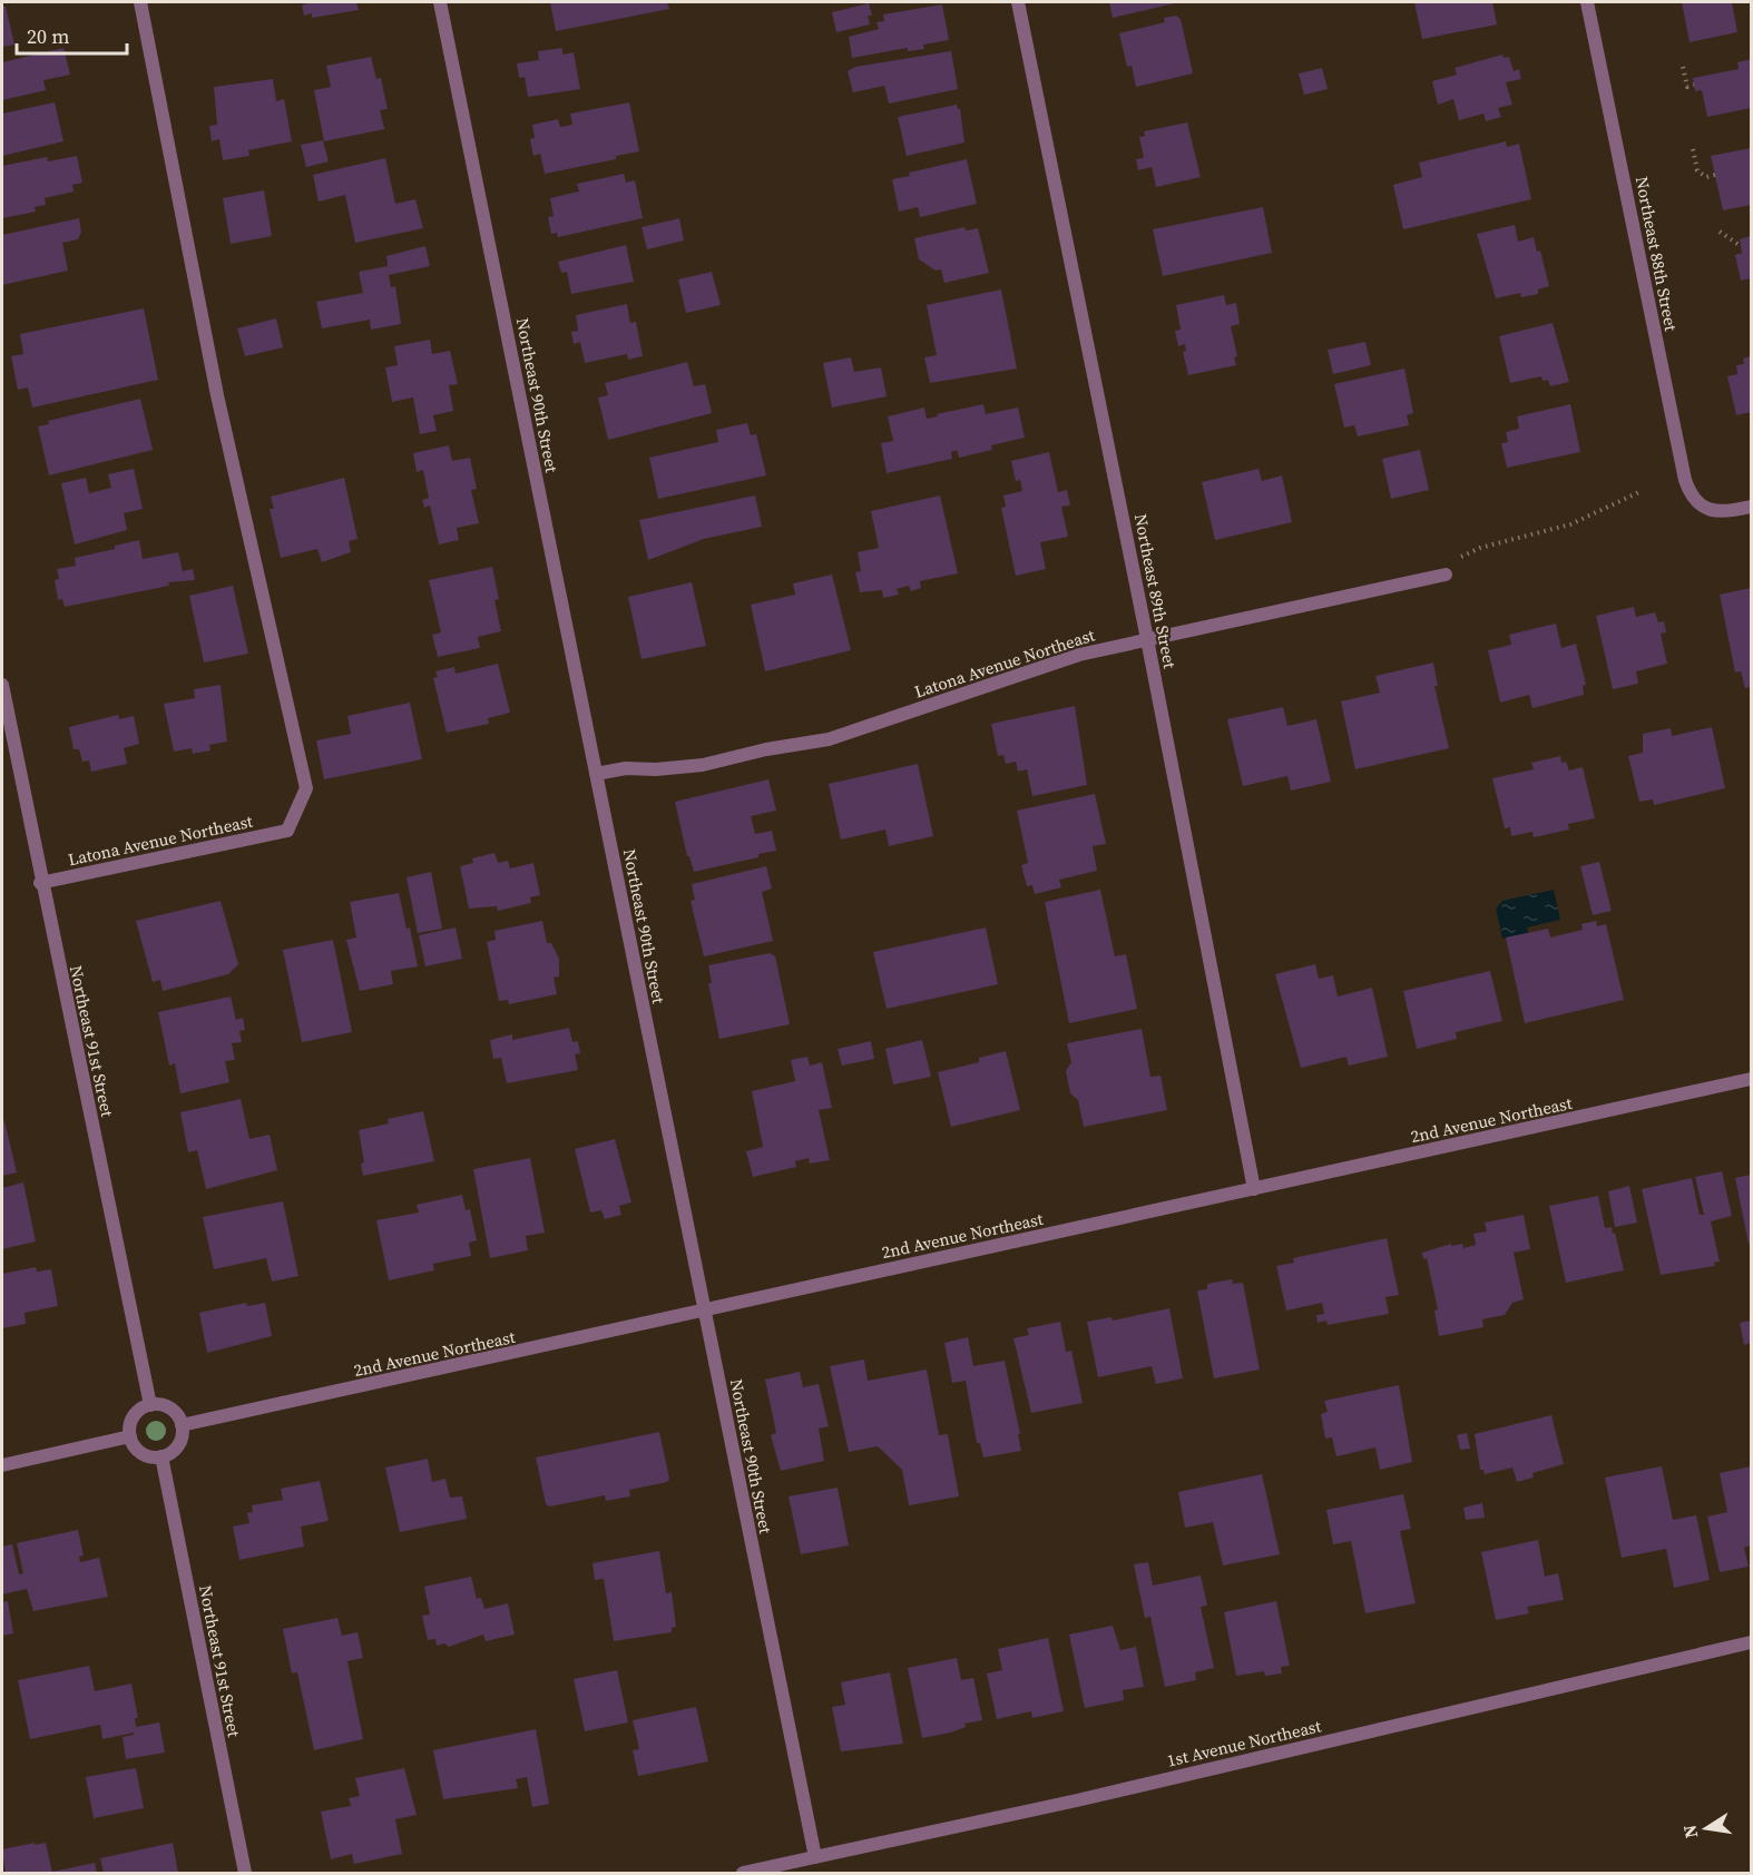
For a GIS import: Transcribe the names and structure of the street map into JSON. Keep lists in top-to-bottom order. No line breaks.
{"streets":{"street":["Northeast 88th Street","Northeast 90th Street","Northeast 89th Street","Latona Avenue Northeast","Northeast 91st Street","2nd Avenue Northeast","1st Avenue Northeast"]},"crossings":[["Northeast 90th Street","Latona Avenue Northeast"],["Northeast 90th Street","2nd Avenue Northeast"],["Northeast 90th Street","1st Avenue Northeast"],["Northeast 89th Street","Latona Avenue Northeast"],["Northeast 89th Street","2nd Avenue Northeast"],["Latona Avenue Northeast","Northeast 91st Street"],["Northeast 91st Street","2nd Avenue Northeast"]],"scale_bar":"20 m","north":"left"}
